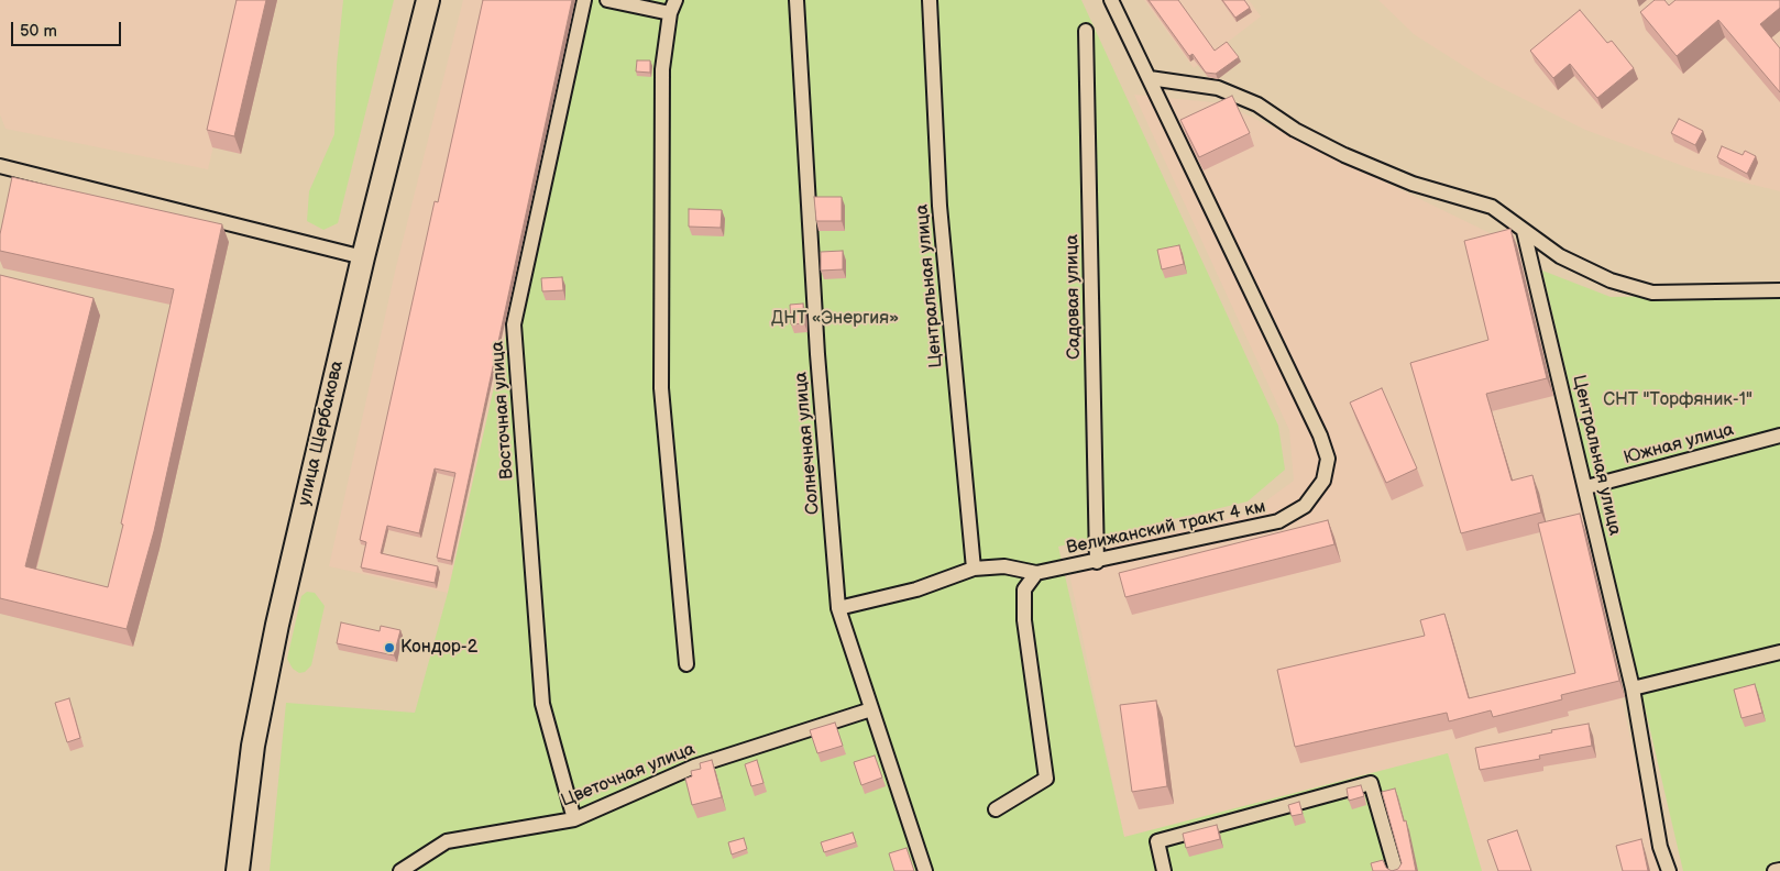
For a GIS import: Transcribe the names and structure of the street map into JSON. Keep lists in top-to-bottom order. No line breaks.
{"streets":{"main road":["улица Щербакова"],"street":["Центральная улица","Садовая улица","Восточная улица","Солнечная улица","Южная улица","Велижанский тракт 4 км","Цветочная улица"]},"crossings":[["Центральная улица","Южная улица"],["Садовая улица","Велижанский тракт 4 км"],["Восточная улица","Цветочная улица"],["Солнечная улица","Цветочная улица"]],"parks":["ДНТ «Энергия»","СНТ \"Торфяник-1\""],"places":["Кондор-2"],"scale_bar":"50 m"}
